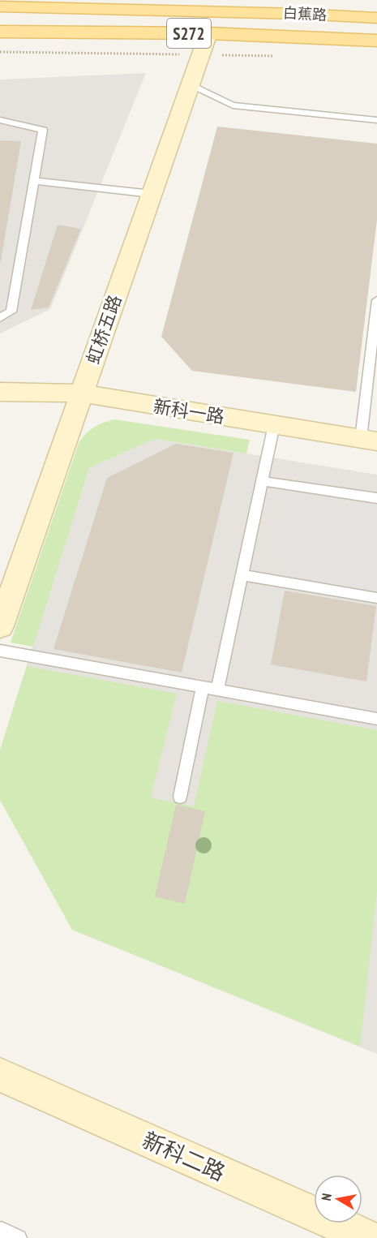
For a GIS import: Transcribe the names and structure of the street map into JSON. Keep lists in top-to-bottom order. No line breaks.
{"streets":{"main road":["白蕉路","S272"],"street":["虹桥五路","新科一路","新科二路"]},"crossings":[["白蕉路","虹桥五路"],["虹桥五路","新科一路"]],"north":"left"}
